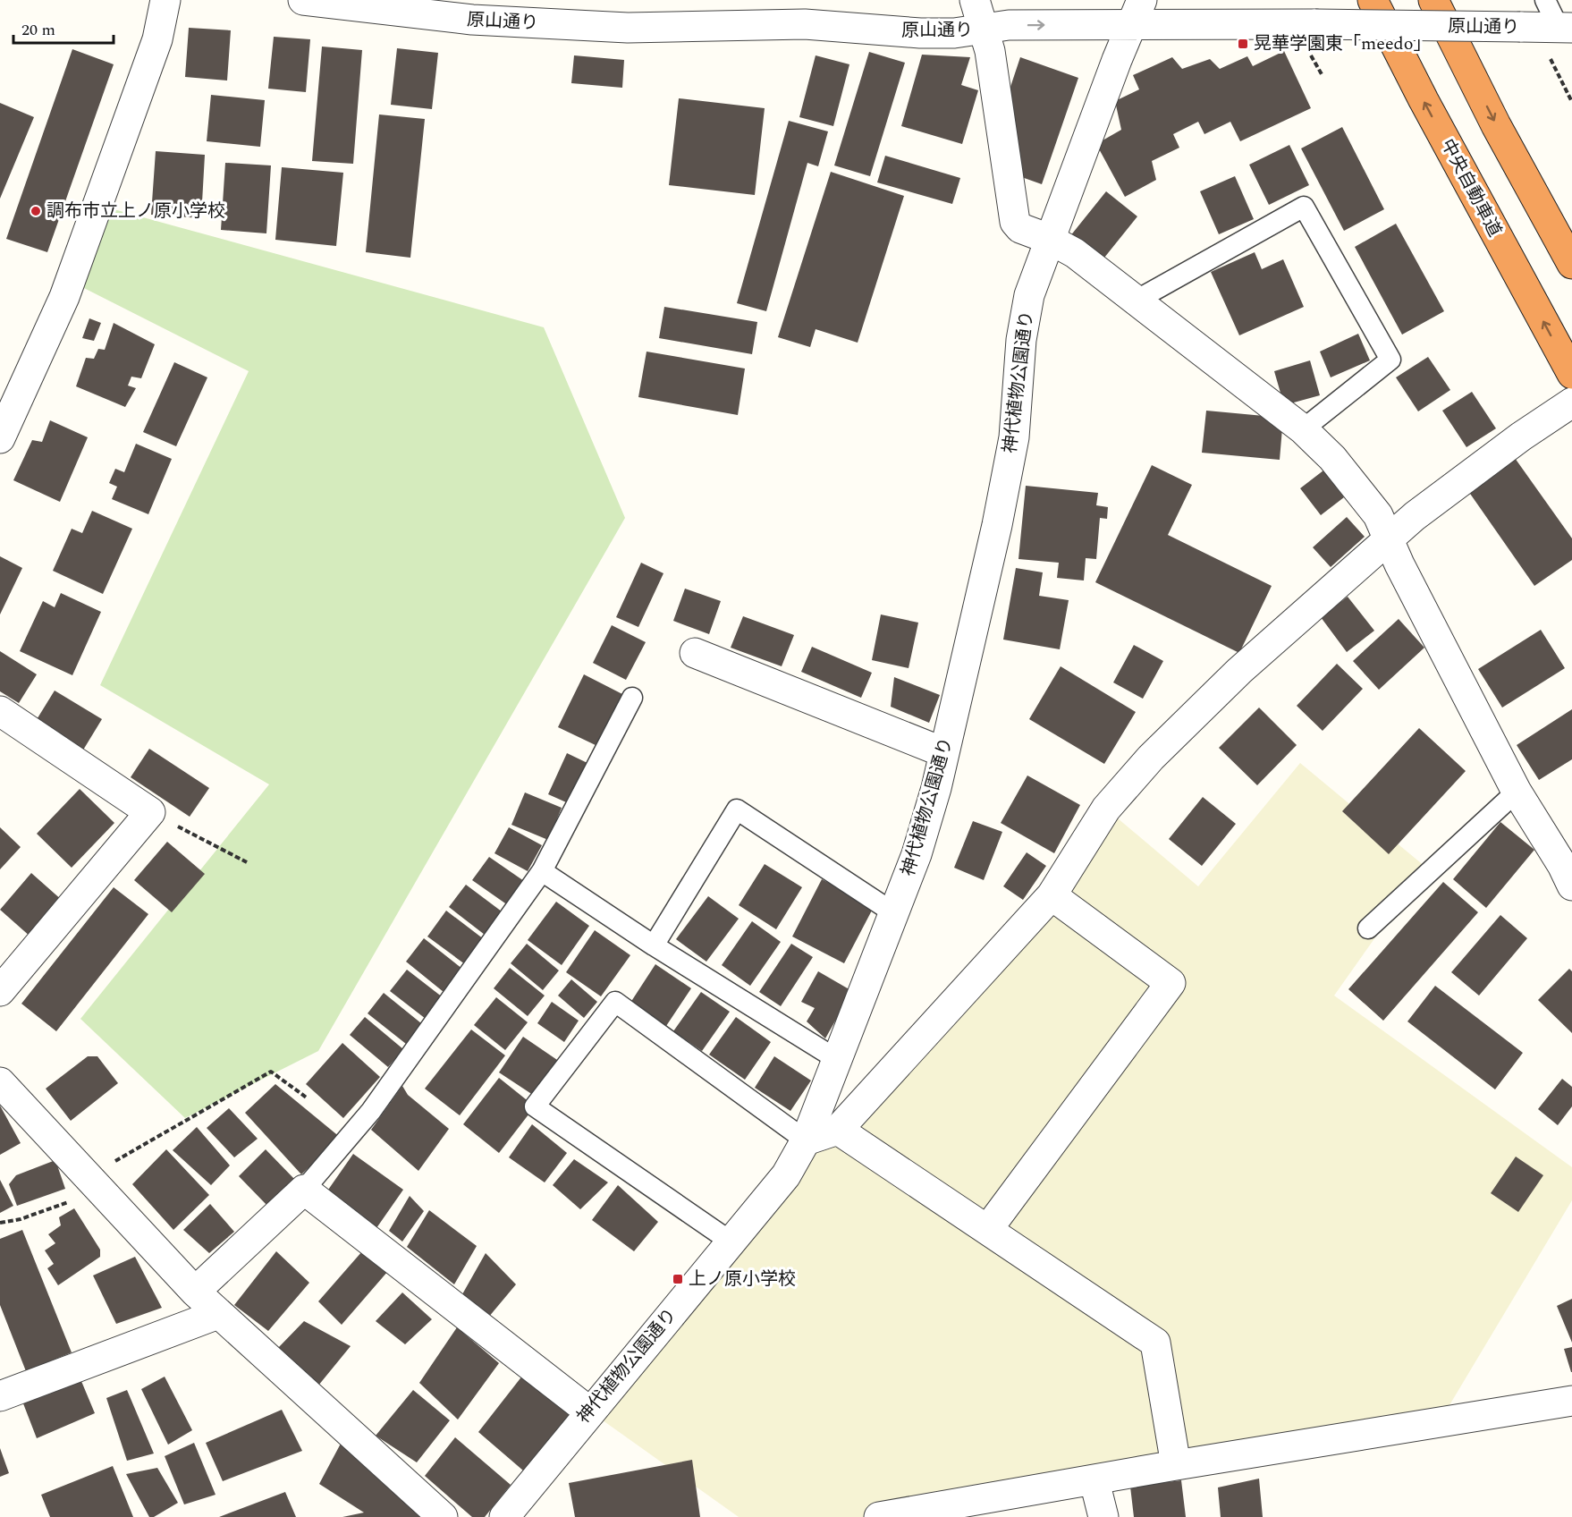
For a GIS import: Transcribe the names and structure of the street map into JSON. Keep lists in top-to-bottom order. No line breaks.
{"streets":{"highway":["中央自動車道"],"street":["原山通り","神代植物公園通り"]},"crossings":[["原山通り","神代植物公園通り"]],"places":{"transit":["晃華学園東「meedo」","上ノ原小学校"],"other":["調布市立上ノ原小学校"]},"scale_bar":"20 m"}
